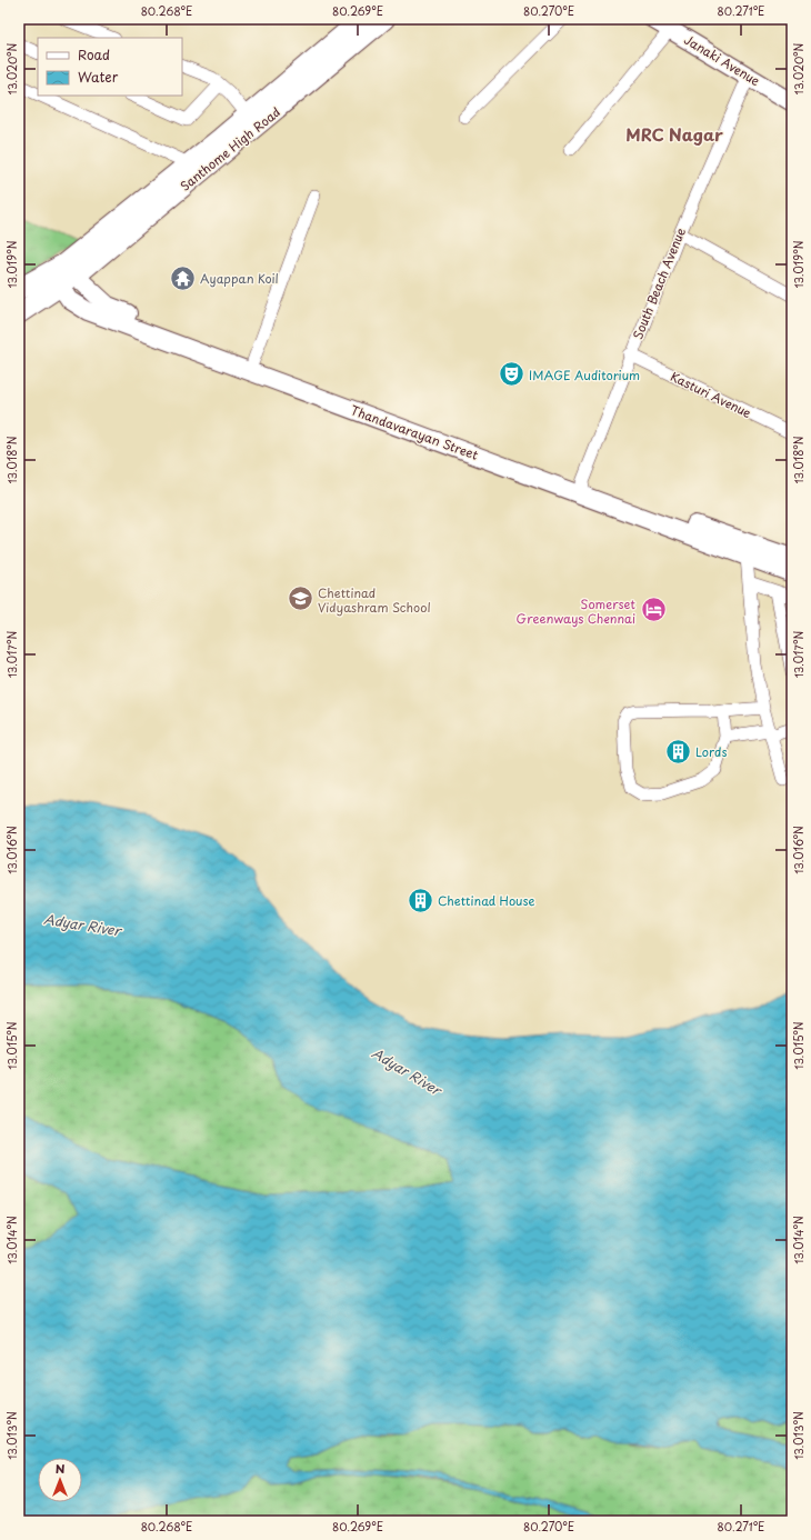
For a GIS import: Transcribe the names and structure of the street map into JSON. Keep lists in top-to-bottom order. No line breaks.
{"streets":{"main road":["Santhome High Road"],"street":["Janaki Avenue","South Beach Avenue","Kasturi Avenue","Thandavarayan Street"]},"crossings":[["Janaki Avenue","South Beach Avenue"],["Santhome High Road","Thandavarayan Street"],["South Beach Avenue","Kasturi Avenue"],["South Beach Avenue","Thandavarayan Street"]],"districts":["MRC Nagar"],"water":["Adyar River"],"places":{"temple":["Ayappan Koil"],"theatre":["IMAGE Auditorium"],"school or university":["Chettinad Vidyashram School"],"hotel":["Somerset Greenways Chennai"],"building":["Lords","Chettinad House"]},"legend":["Road","Water"],"north":"top","coordinates":["80.268°E","80.269°E","80.270°E","80.271°E","13.020°N","13.019°N","13.018°N","13.017°N","13.016°N","13.015°N","13.014°N","13.013°N"]}
